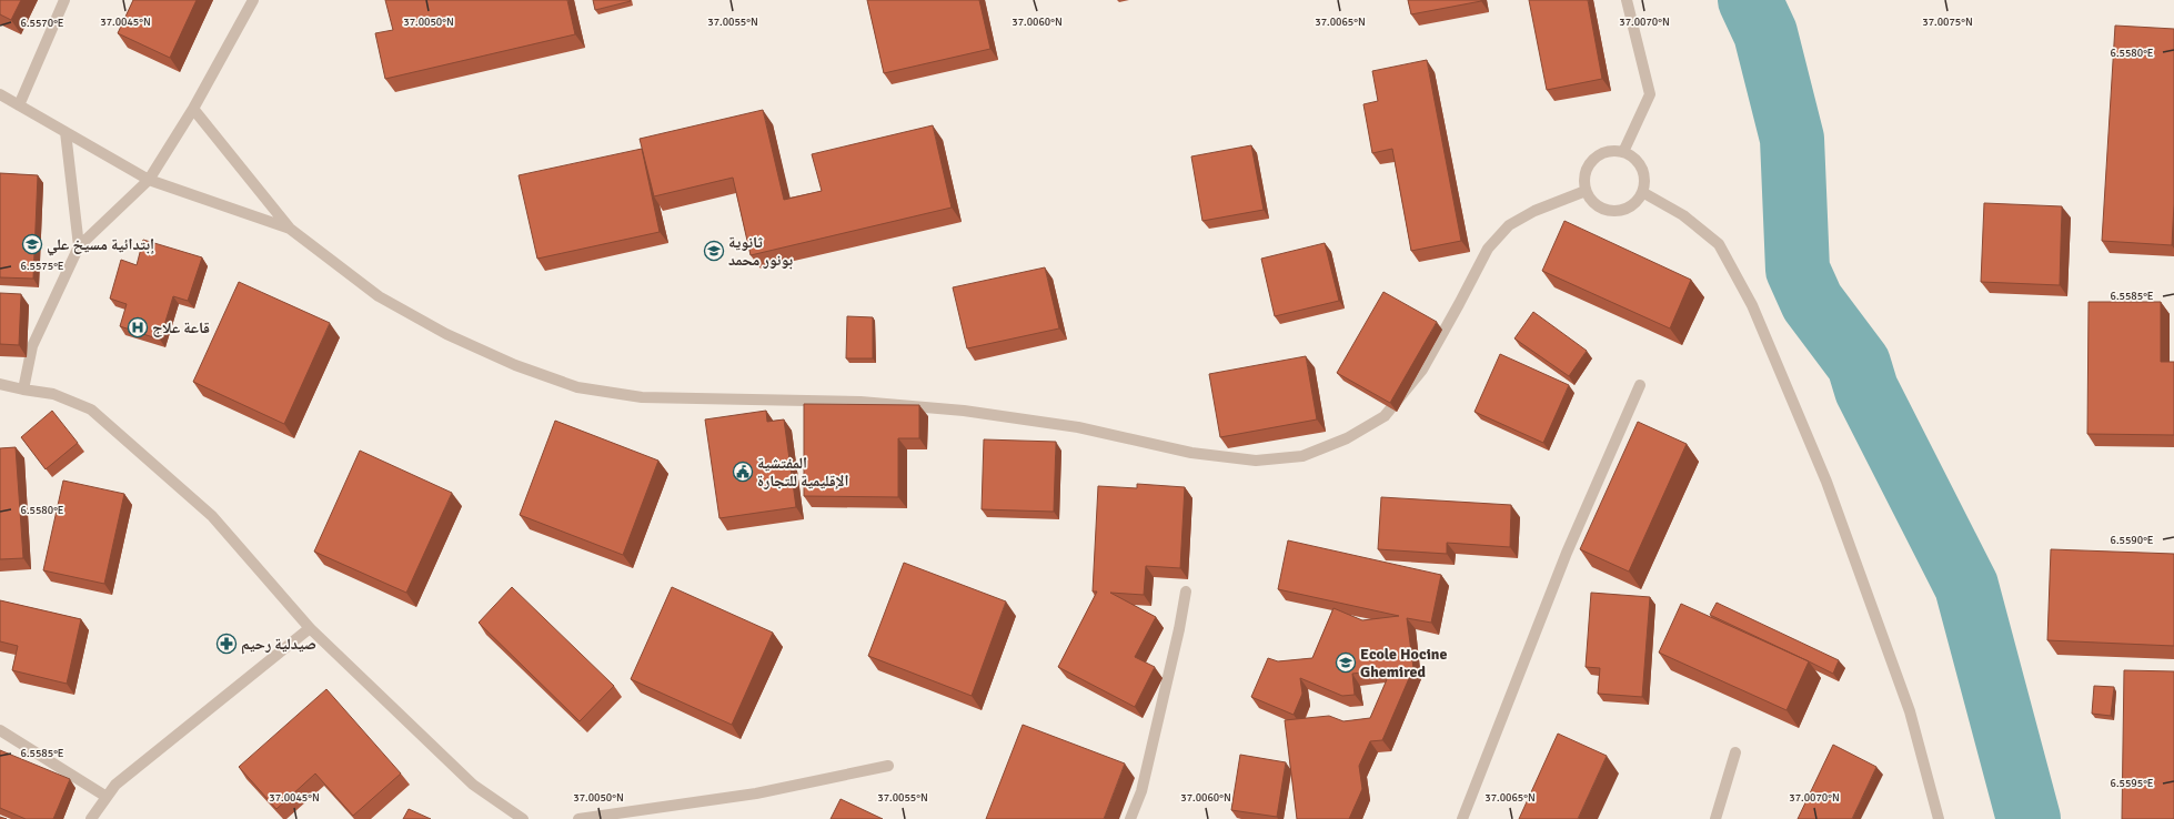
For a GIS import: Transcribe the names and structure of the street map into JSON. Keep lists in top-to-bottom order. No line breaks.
{"places":{"school or university":["إبتدائية مسيخ علي","ثانوية بونور محمد","Ecole Hocine Ghemired"],"hospital":["قاعة علاج"],"public building":["المفتشية الإقليمية للتجارة"],"pharmacy":["صيدلية رحيم"]},"coordinates":["37.0045°N","37.0050°N","37.0055°N","37.0060°N","37.0065°N","37.0070°N","37.0075°N","6.5570°E","6.5580°E","6.5575°E","6.5585°E","6.5590°E","6.5595°E"]}
